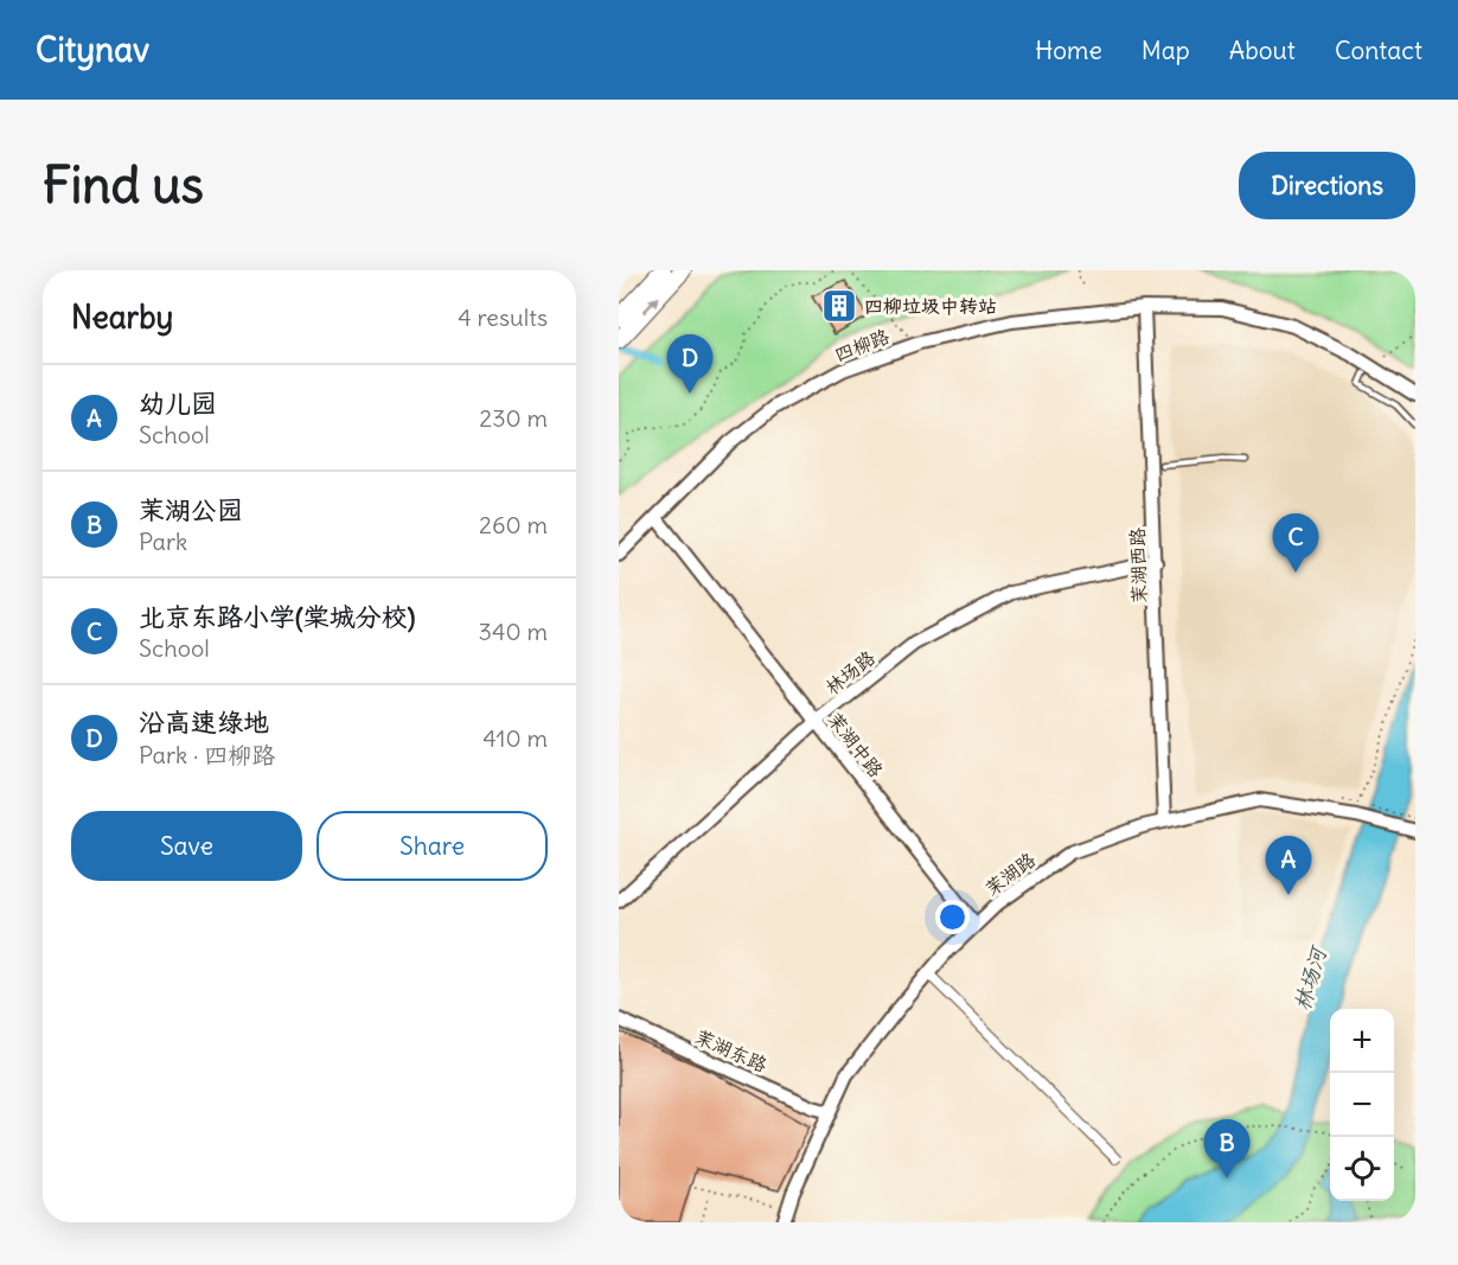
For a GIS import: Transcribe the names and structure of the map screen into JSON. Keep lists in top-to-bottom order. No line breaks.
{"streets":{"street":["四柳路","茉湖西路","林场路","茉湖中路","茉湖路","茉湖东路"]},"crossings":[["四柳路","茉湖西路"],["四柳路","茉湖中路"],["茉湖西路","林场路"],["茉湖西路","茉湖路"],["林场路","茉湖中路"],["茉湖中路","茉湖路"],["茉湖路","茉湖东路"]],"water":["林场河"],"places":{"building":["四柳垃圾中转站"]},"page":{"header":"Citynav","nav":["Home","Map","About","Contact"],"buttons":["Directions",["Save","Share"]],"title":"Find us","heading":["Nearby","4 results"],"pins":["D","C","A","B"],"list":[{"mark":"A","name":"幼儿园","note":"School","value":"230 m"},{"mark":"B","name":"茉湖公园","note":"Park","value":"260 m"},{"mark":"C","name":"北京东路小学(棠城分校)","note":"School","value":"340 m"},{"mark":"D","name":"沿高速绿地","note":"Park · 四柳路","value":"410 m"}],"map_buttons":["+","−"]}}
